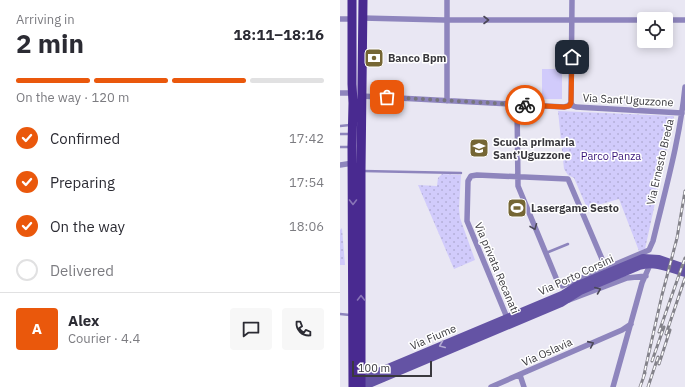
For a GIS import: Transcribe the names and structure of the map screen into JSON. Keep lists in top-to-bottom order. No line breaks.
{"streets":{"street":["Via Sant'Uguzzone","Via Ernesto Breda","Via privata Recanati","Via Porto Corsini","Via Fiume","Via Oslavia"]},"crossings":[["Via Sant'Uguzzone","Via Ernesto Breda"],["Via Ernesto Breda","Via Porto Corsini"],["Via privata Recanati","Via Porto Corsini"],["Via Porto Corsini","Via Fiume"],["Via Porto Corsini","Via Oslavia"]],"one_way":["Via Oslavia"],"parks":["Parco Panza"],"places":{"bank":["Banco Bpm"],"school or university":["Scuola primaria Sant’Uguzzone"],"sports":["Lasergame Sesto"]},"scale_bar":"100 m","page":{"heading":["2 min","Arriving in","18:11–18:16"],"panel":["Alex","Courier · 4.4"],"bar":"On the way · 120 m","list":[["Confirmed","17:42"],["Preparing","17:54"],["On the way","18:06"],"Delivered"],"round":"A","scale":"100 m"}}
